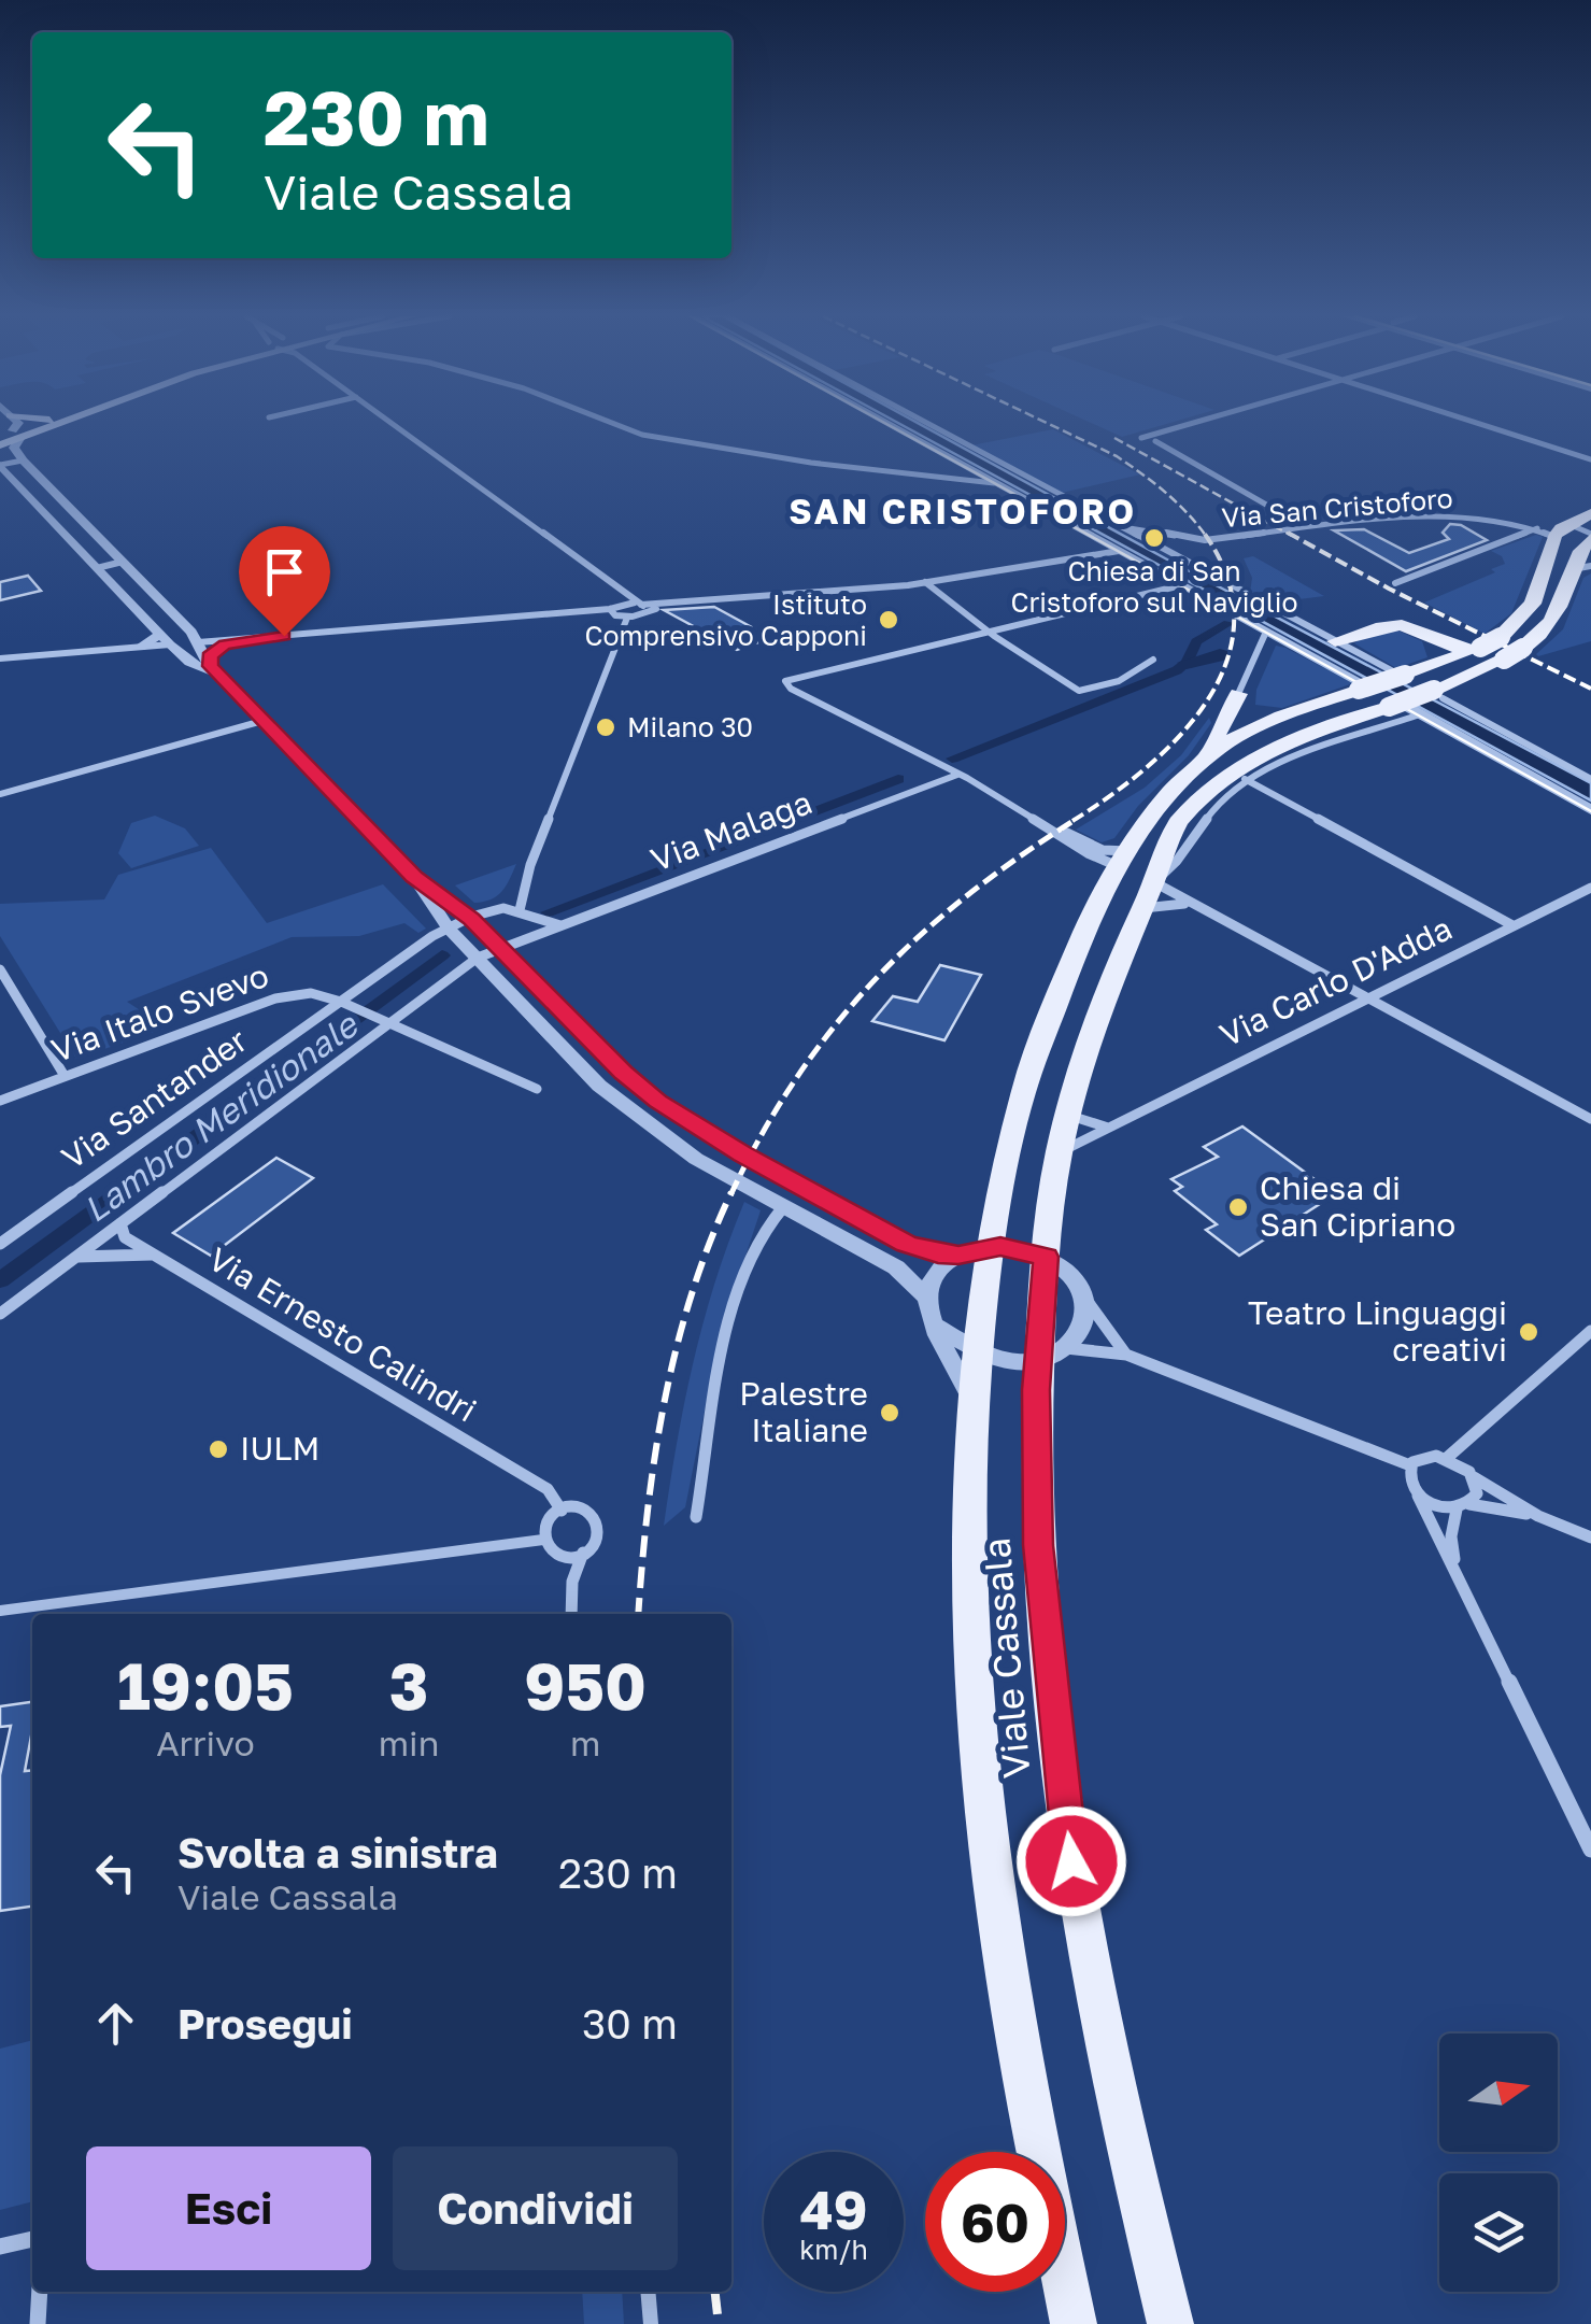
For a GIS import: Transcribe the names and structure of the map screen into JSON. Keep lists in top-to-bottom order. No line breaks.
{"streets":{"main road":["Viale Cassala"],"street":["Via San Cristoforo","Via Malaga","Via Carlo D'Adda","Via Italo Svevo","Via Santander","Via Ernesto Calindri"]},"crossings":[["Via San Cristoforo","Viale Cassala"],["Via Carlo D'Adda","Viale Cassala"],["Via Italo Svevo","Via Santander"]],"districts":["SAN CRISTOFORO"],"water":["Lambro Meridionale"],"places":["Chiesa di San Cristoforo sul Naviglio","Istituto Comprensivo Capponi","Milano 30","Chiesa di San Cipriano","Teatro Linguaggi creativi","Palestre Italiane","IULM"],"north":"right","page":{"turn":["230 m","Viale Cassala"],"eta":["19:05","Arrivo","3","min","950","m"],"list":[{"name":"Svolta a sinistra","note":"Viale Cassala","value":"230 m"},{"name":"Prosegui","value":"30 m"}],"buttons":["Esci","Condividi"],"speed":"49 km/h","limit":"60"}}
